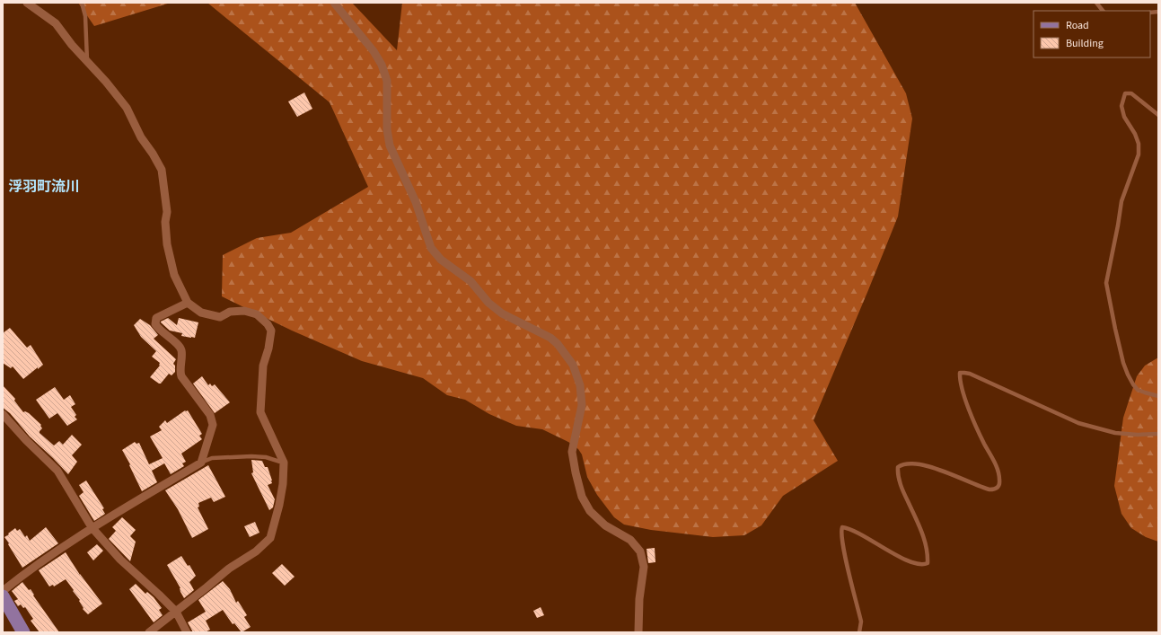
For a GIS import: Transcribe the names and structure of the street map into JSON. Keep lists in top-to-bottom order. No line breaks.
{"districts":["浮羽町流川"],"legend":["Road","Building"]}
